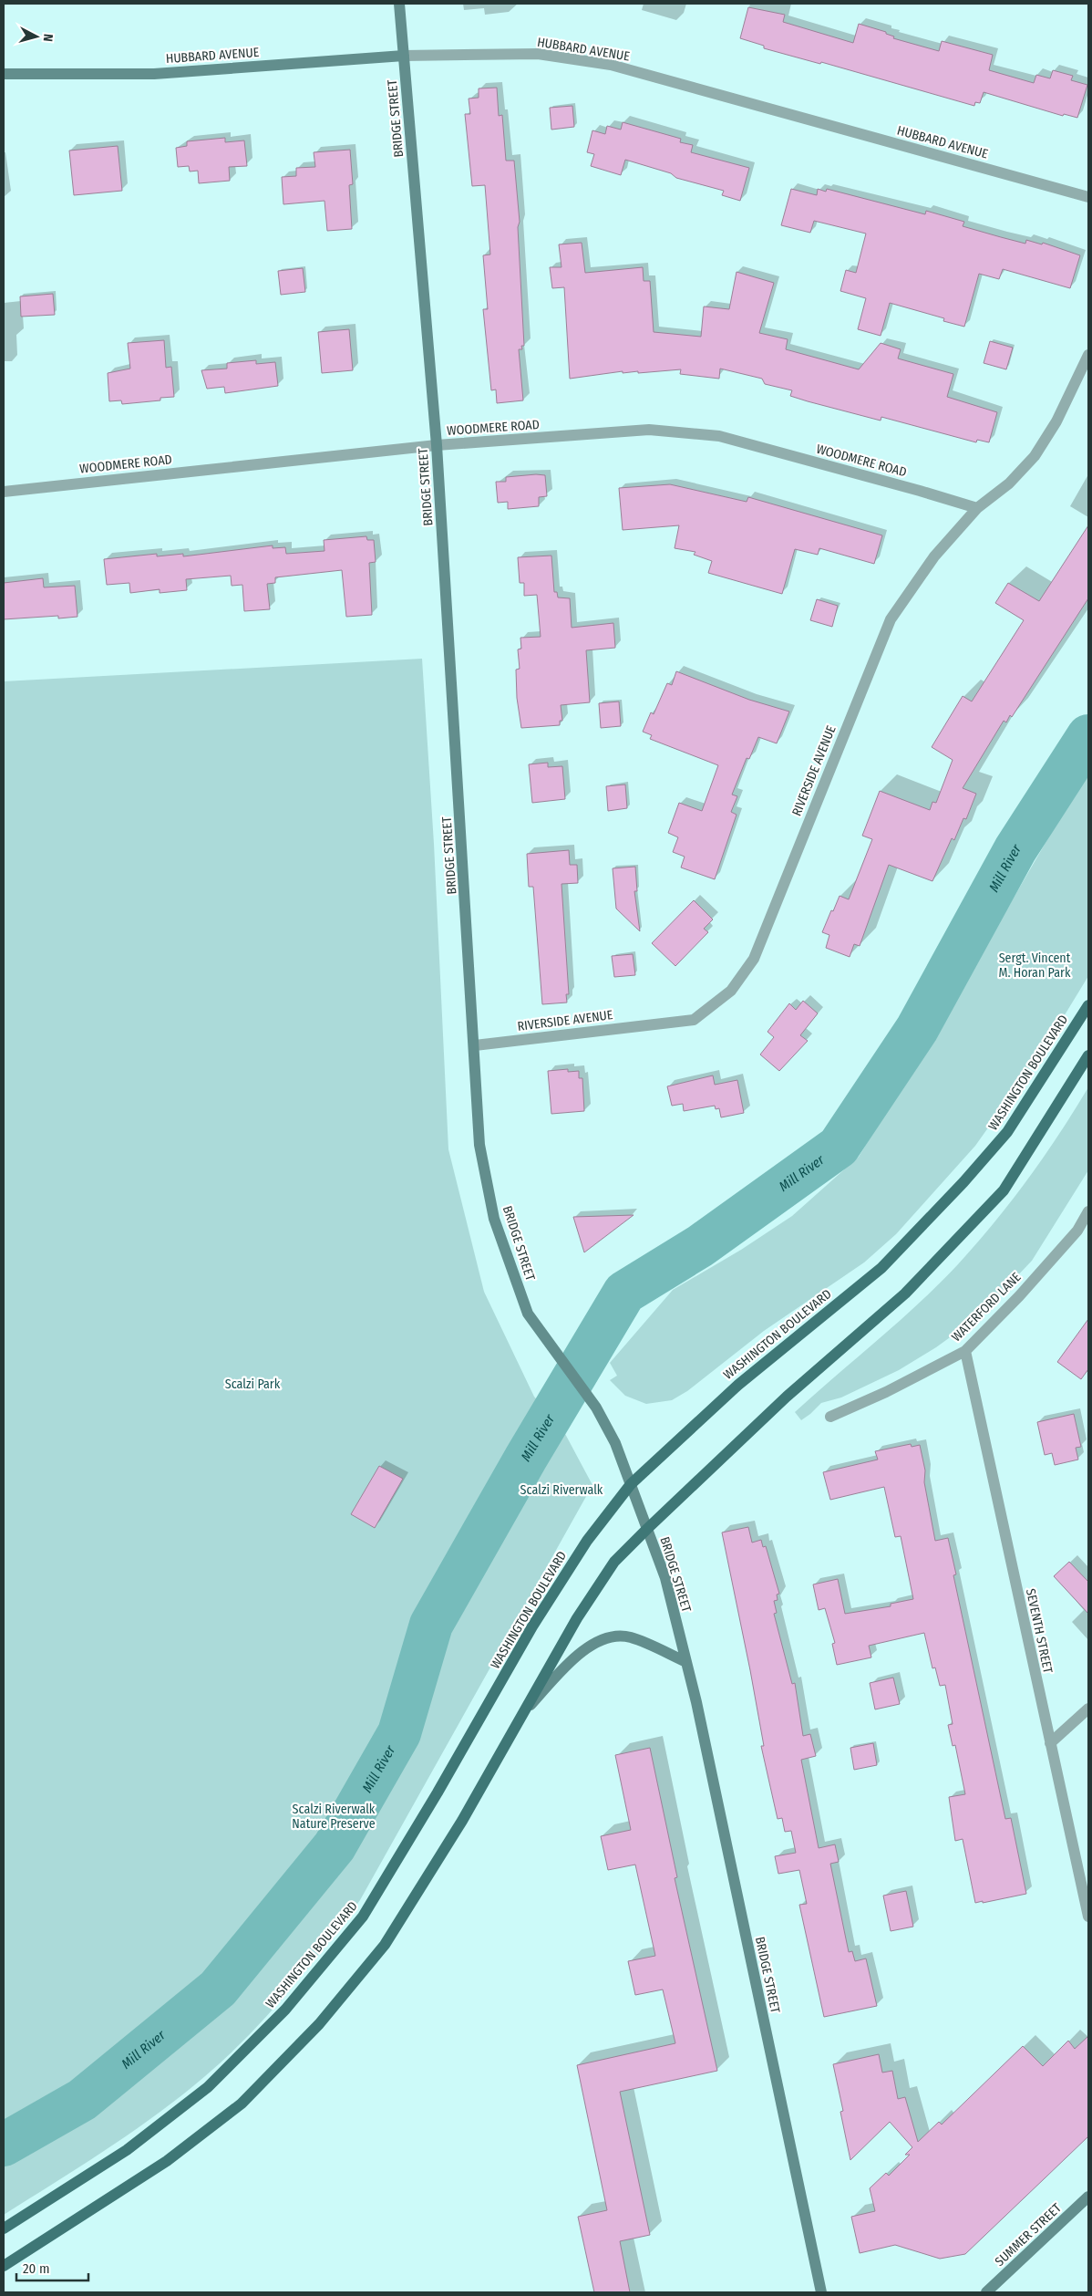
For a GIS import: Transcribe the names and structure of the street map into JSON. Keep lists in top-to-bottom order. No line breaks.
{"streets":{"main road":["HUBBARD AVENUE","BRIDGE STREET","WASHINGTON BOULEVARD","SUMMER STREET"],"street":["WOODMERE ROAD","RIVERSIDE AVENUE","WATERFORD LANE","SEVENTH STREET"]},"crossings":[["HUBBARD AVENUE","BRIDGE STREET"],["BRIDGE STREET","WOODMERE ROAD"],["BRIDGE STREET","RIVERSIDE AVENUE"],["BRIDGE STREET","WASHINGTON BOULEVARD"],["WOODMERE ROAD","RIVERSIDE AVENUE"],["WATERFORD LANE","SEVENTH STREET"]],"water":["Mill River"],"parks":["Sergt. Vincent M. Horan Park","Scalzi Park","Scalzi Riverwalk","Scalzi Riverwalk Nature Preserve"],"scale_bar":"20 m","north":"right"}
